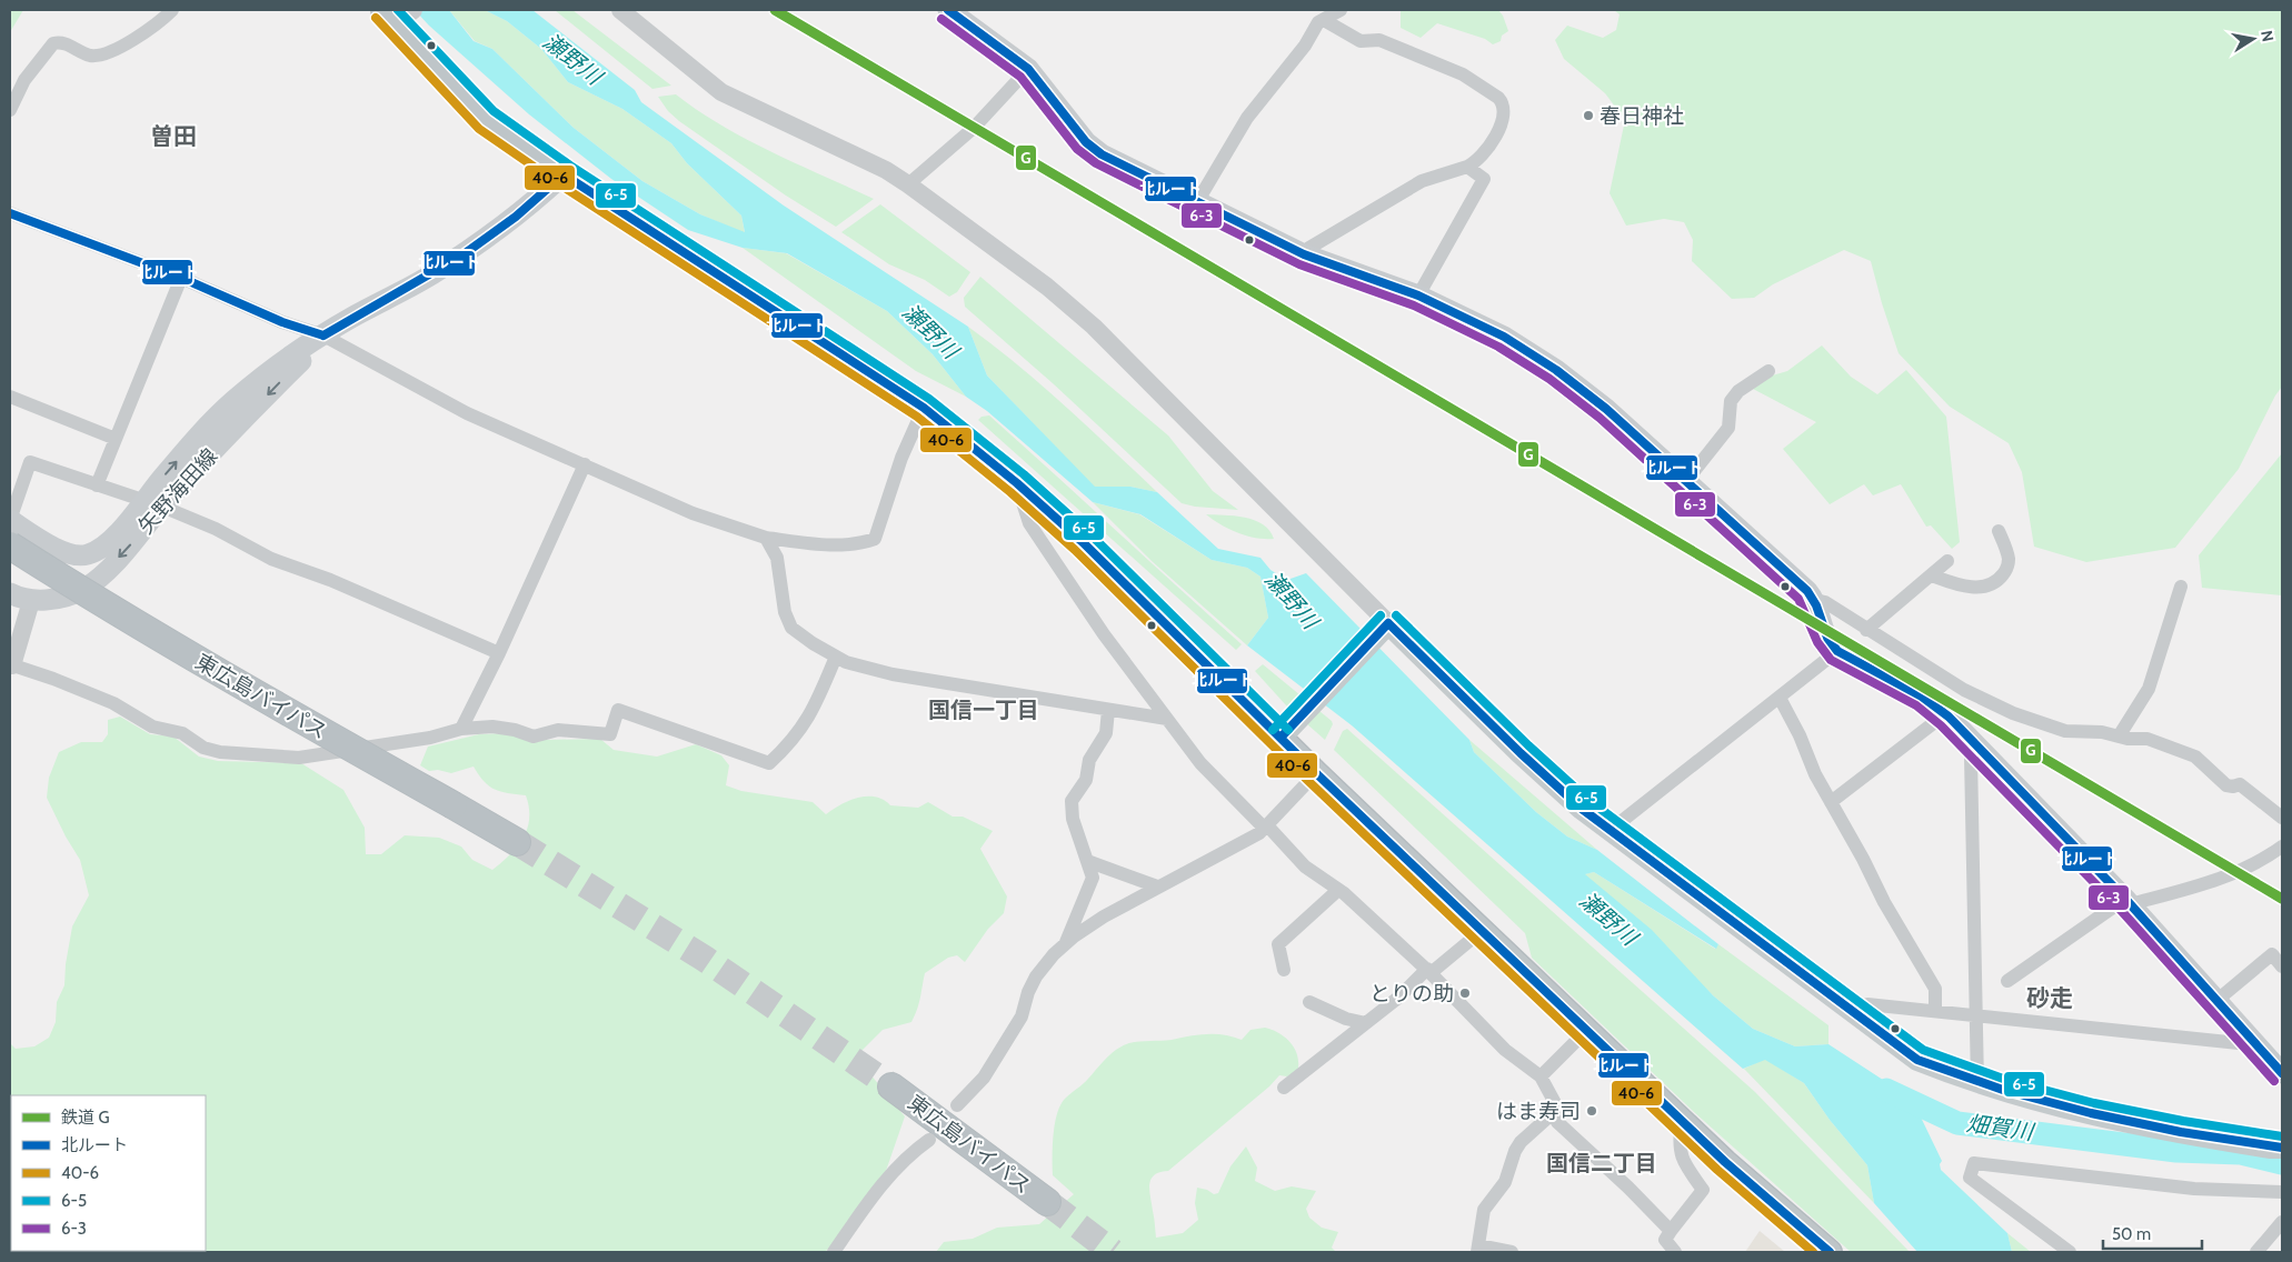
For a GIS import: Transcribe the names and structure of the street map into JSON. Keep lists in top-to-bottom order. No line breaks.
{"streets":{"highway":["東広島バイパス"],"main road":["矢野海田線"]},"districts":["曽田","国信一丁目","砂走","国信二丁目"],"water":["瀬野川","畑賀川"],"places":["春日神社","とりの助","はま寿司"],"lines":["rail line G","transit line 北ルート","transit line 6-5","transit line 40-6","transit line 6-3"],"legend":["鉄道 G","北ルート","40-6","6-5","6-3"],"scale_bar":"50 m","north":"right"}
